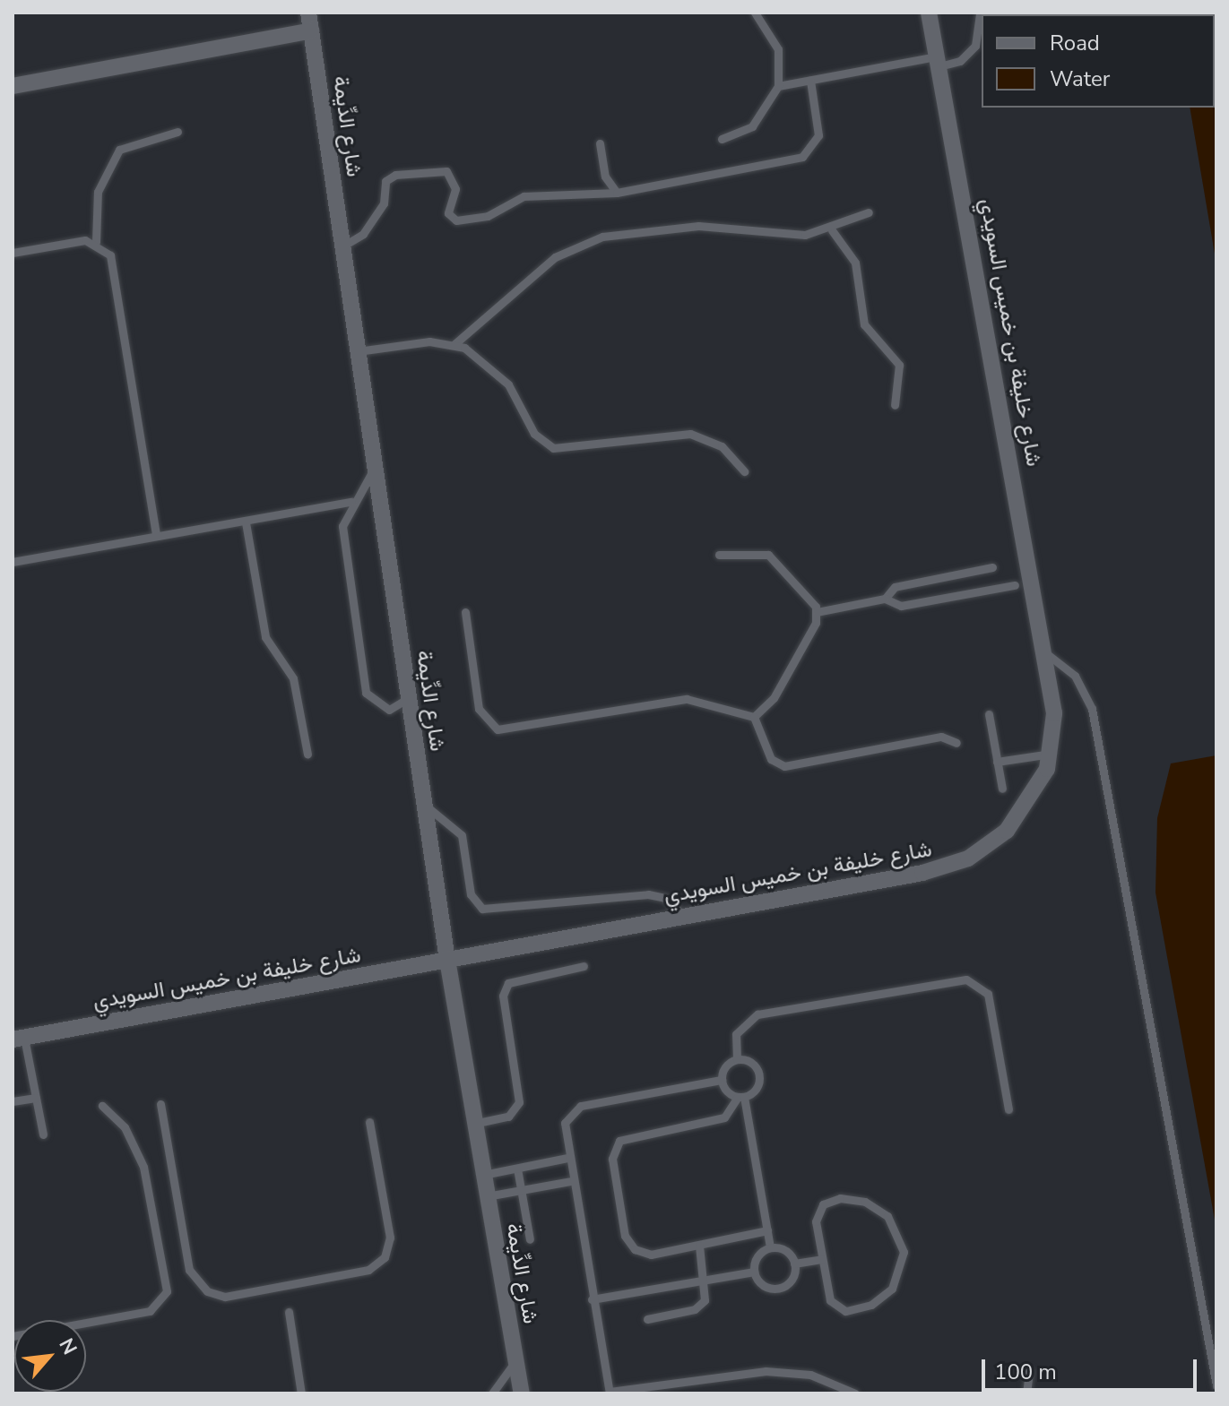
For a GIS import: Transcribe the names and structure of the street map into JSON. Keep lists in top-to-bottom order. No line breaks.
{"streets":{"street":["شارع الدِّيمة","شارع خليفة بن خميس السويدي"]},"crossings":[["شارع الدِّيمة","شارع خليفة بن خميس السويدي"]],"legend":["Road","Water"],"scale_bar":"100 m","north":"top right"}
